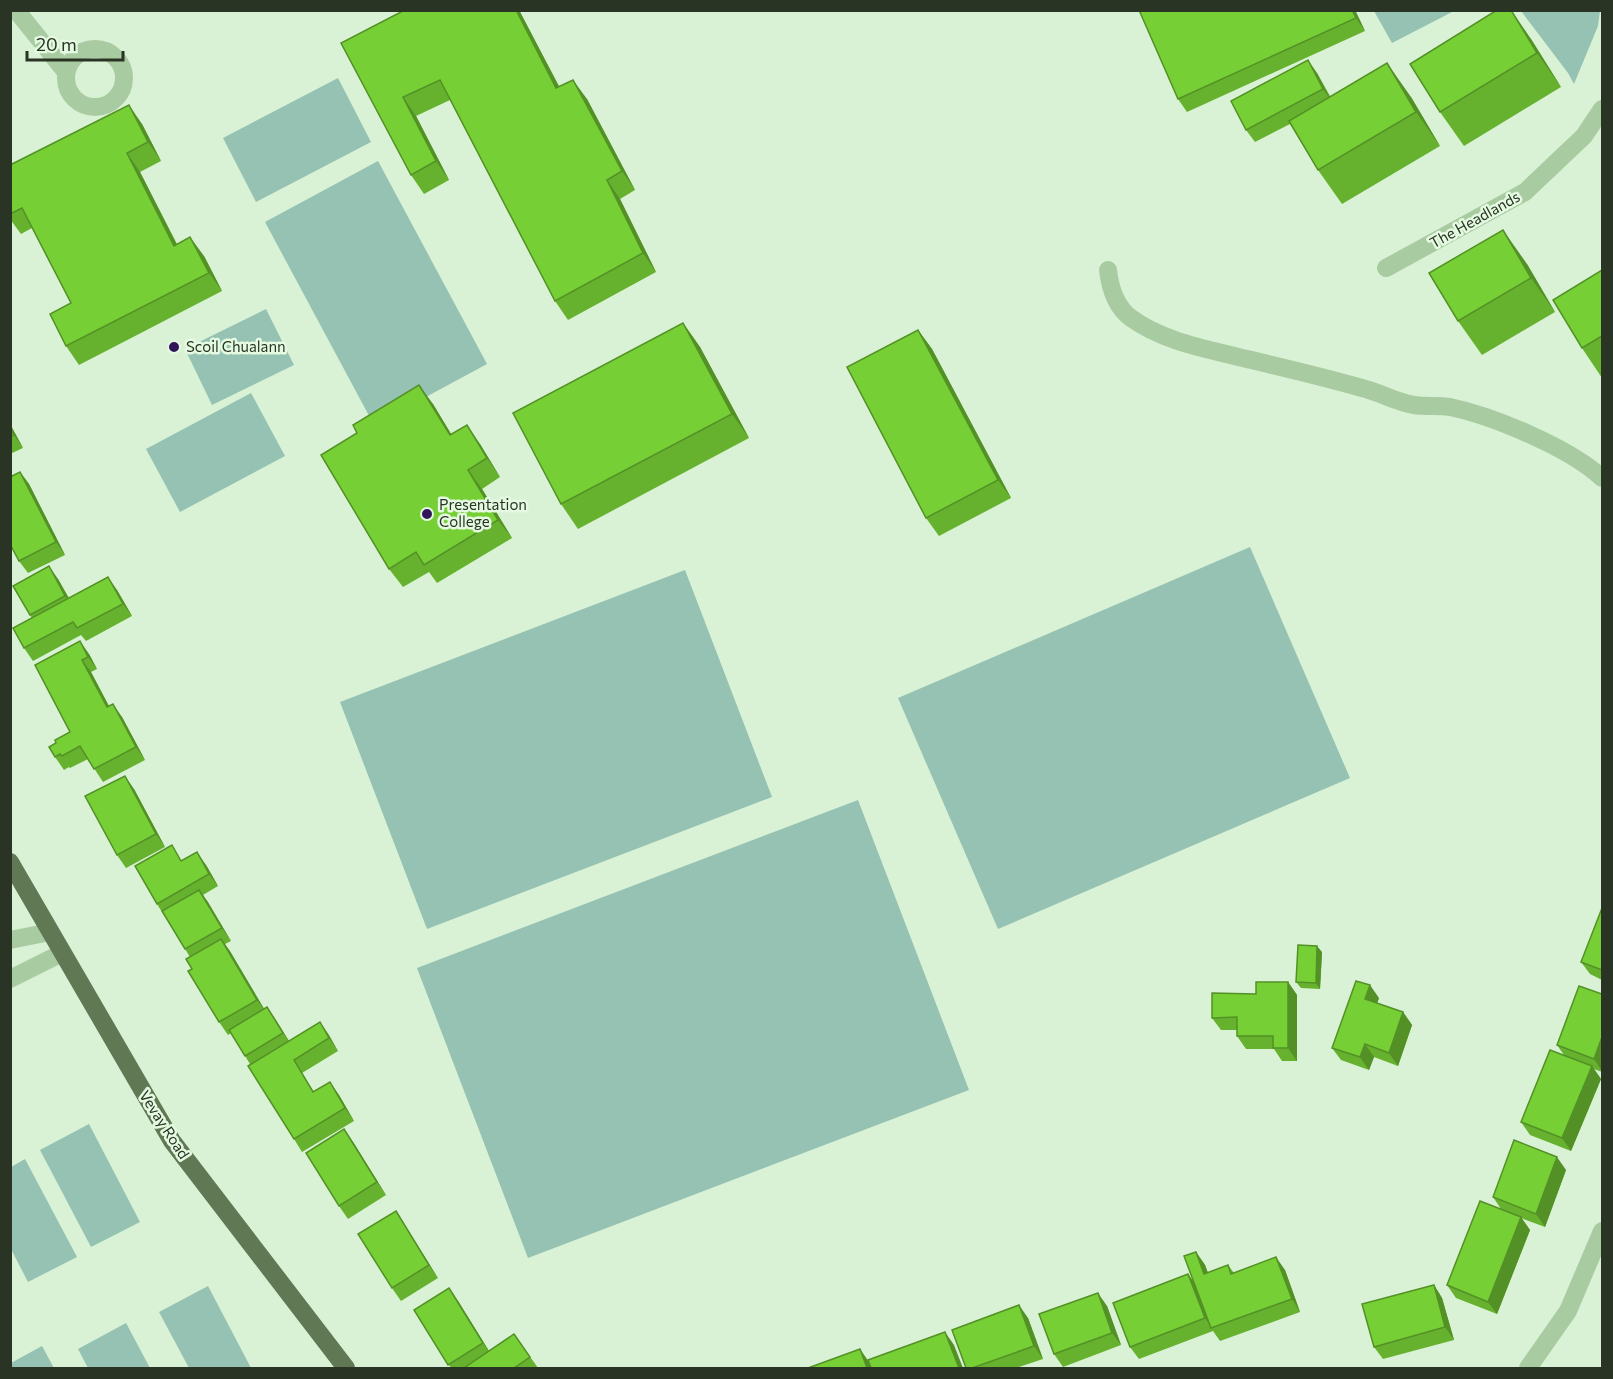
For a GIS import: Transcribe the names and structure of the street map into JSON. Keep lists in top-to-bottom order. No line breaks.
{"streets":{"main road":["Vevay Road"],"street":["The Headlands"]},"places":["Scoil Chualann","Presentation College"],"scale_bar":"20 m"}
